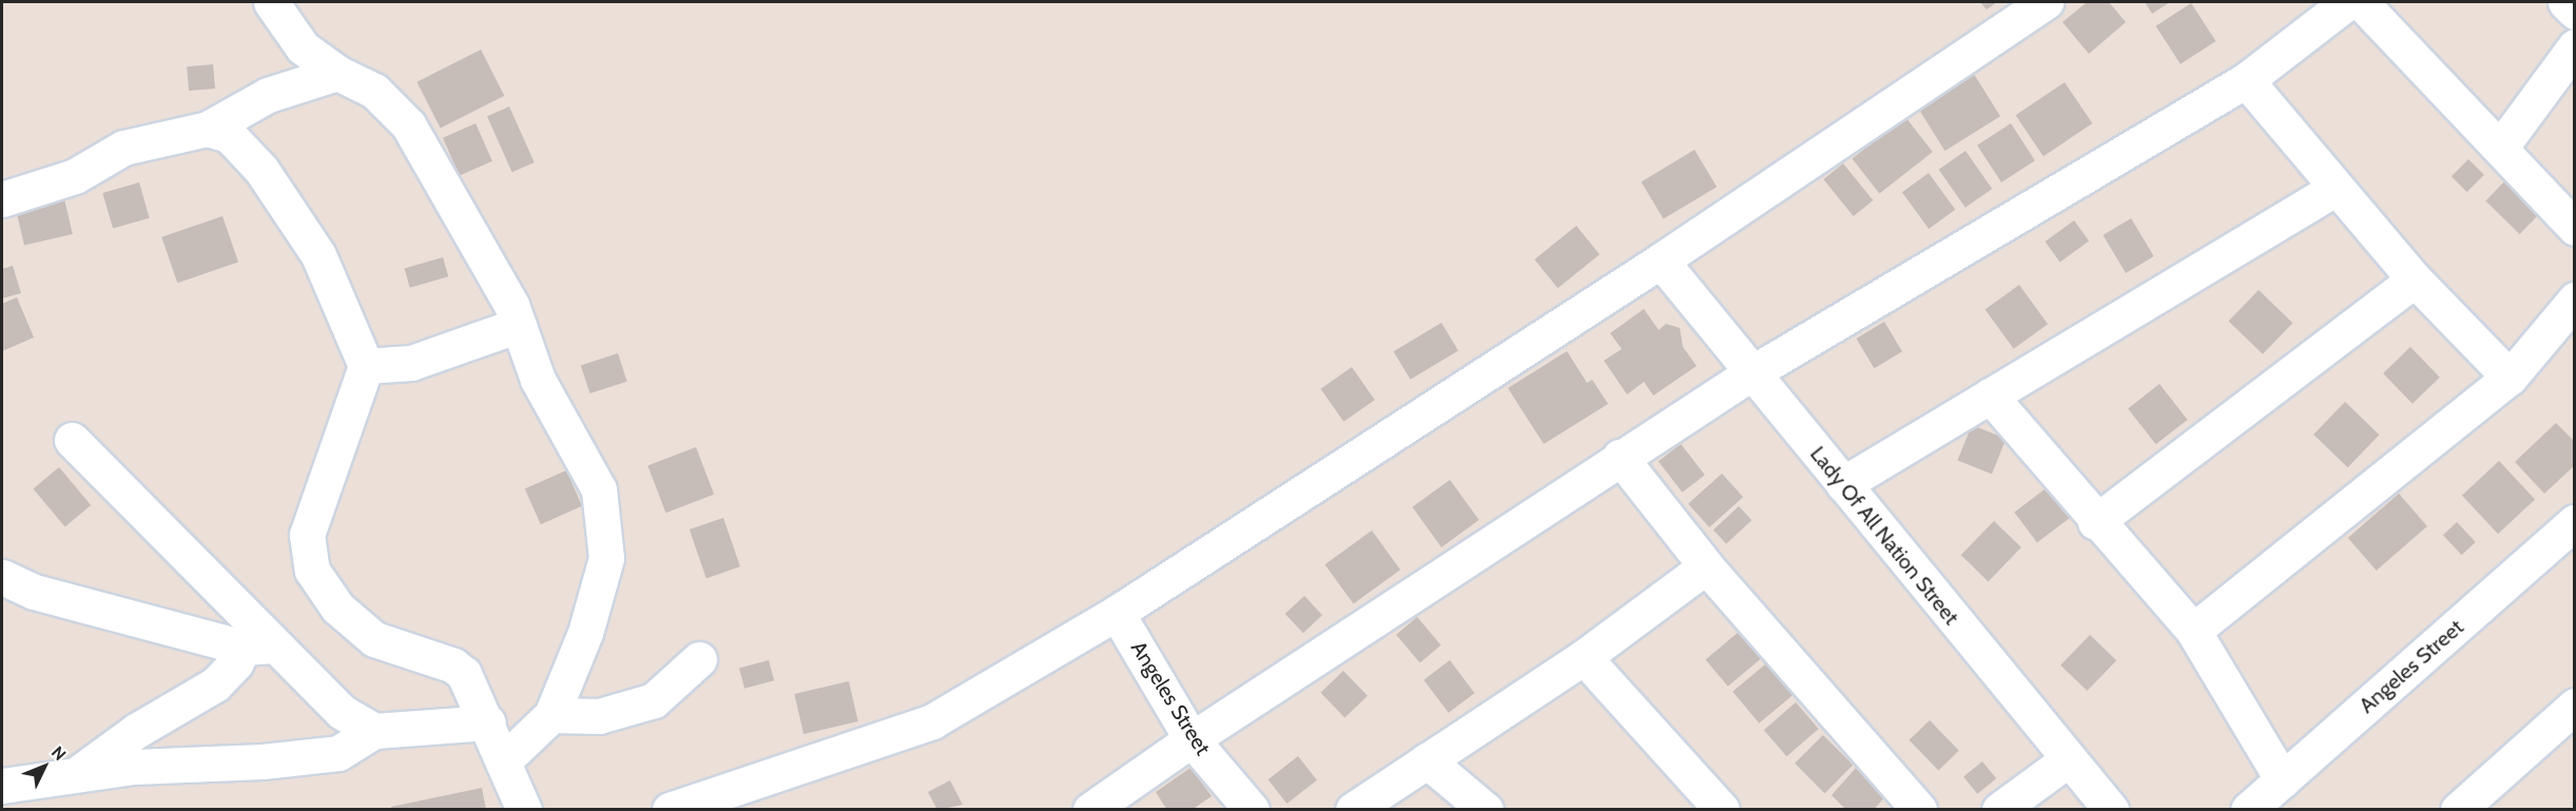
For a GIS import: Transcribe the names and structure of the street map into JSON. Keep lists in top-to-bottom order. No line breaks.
{"streets":{"street":["Lady Of All Nation Street","Angeles Street"]},"north":"top right"}
